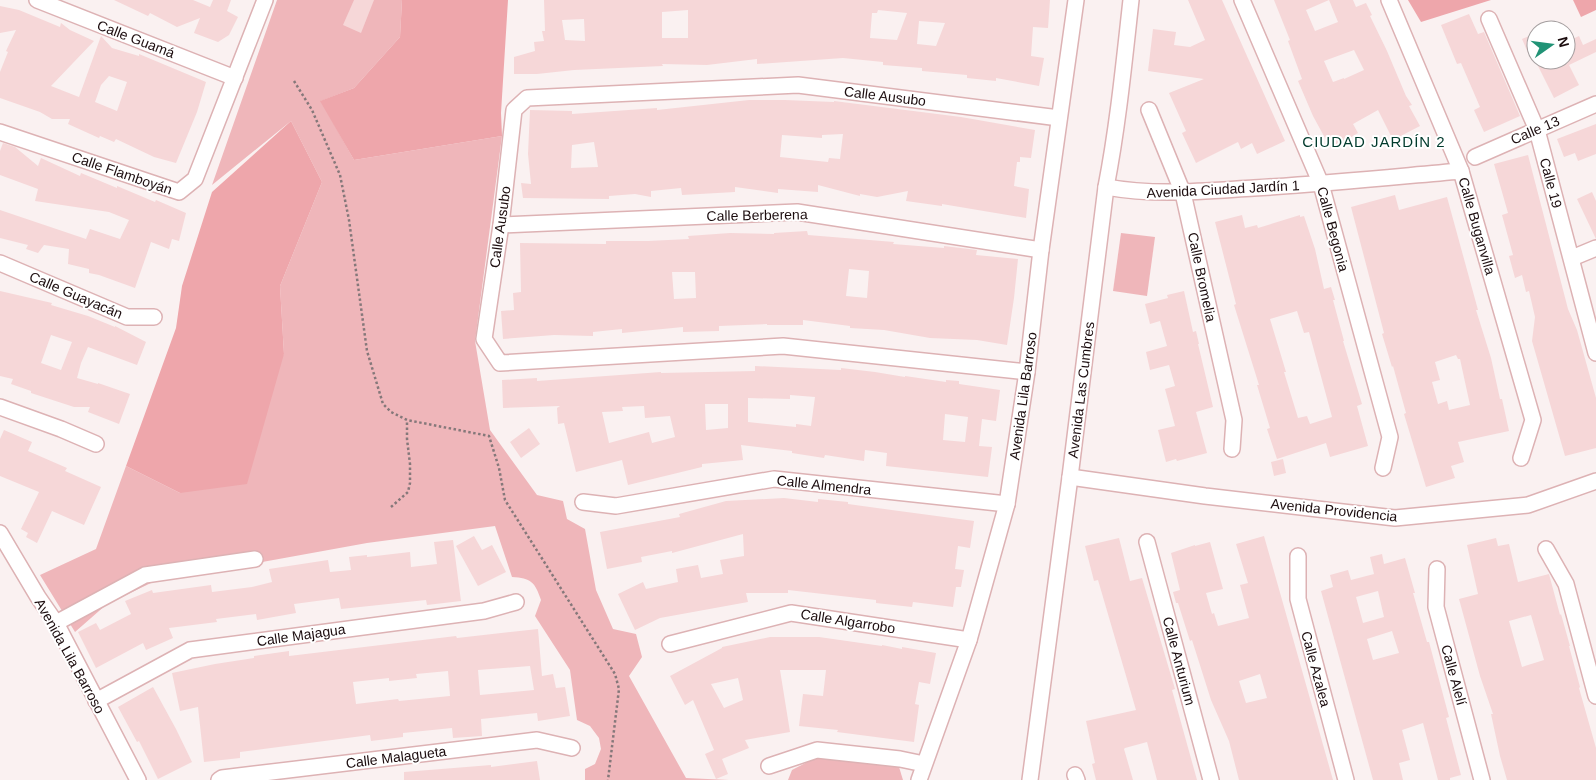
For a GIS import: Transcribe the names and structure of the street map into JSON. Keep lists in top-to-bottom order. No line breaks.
{"streets":{"street":["Calle Guamá","Calle Ausubo","Calle 13","Calle Flamboyán","Calle 19","Avenida Ciudad Jardín 1","Calle Berberena","Calle Buganvilla","Calle Begonia","Calle Bromelia","Calle Guayacán","Avenida Las Cumbres","Avenida Lila Barroso","Calle Almendra","Avenida Providencia","Calle Algarrobo","Calle Majagua","Calle Anturium","Calle Azalea","Calle Alelí","Calle Malagueta"]},"crossings":[["Calle Guamá","Calle Flamboyán"],["Calle Ausubo","Calle Berberena"],["Calle Ausubo","Avenida Lila Barroso"],["Calle 13","Calle 19"],["Avenida Ciudad Jardín 1","Calle Buganvilla"],["Avenida Ciudad Jardín 1","Calle Begonia"],["Avenida Ciudad Jardín 1","Calle Bromelia"],["Avenida Ciudad Jardín 1","Avenida Las Cumbres"],["Calle Berberena","Avenida Lila Barroso"],["Avenida Las Cumbres","Avenida Providencia"],["Avenida Lila Barroso","Calle Almendra"],["Avenida Lila Barroso","Calle Algarrobo"],["Avenida Lila Barroso","Calle Majagua"]],"districts":["CIUDAD JARDÍN 2"],"north":"right"}
